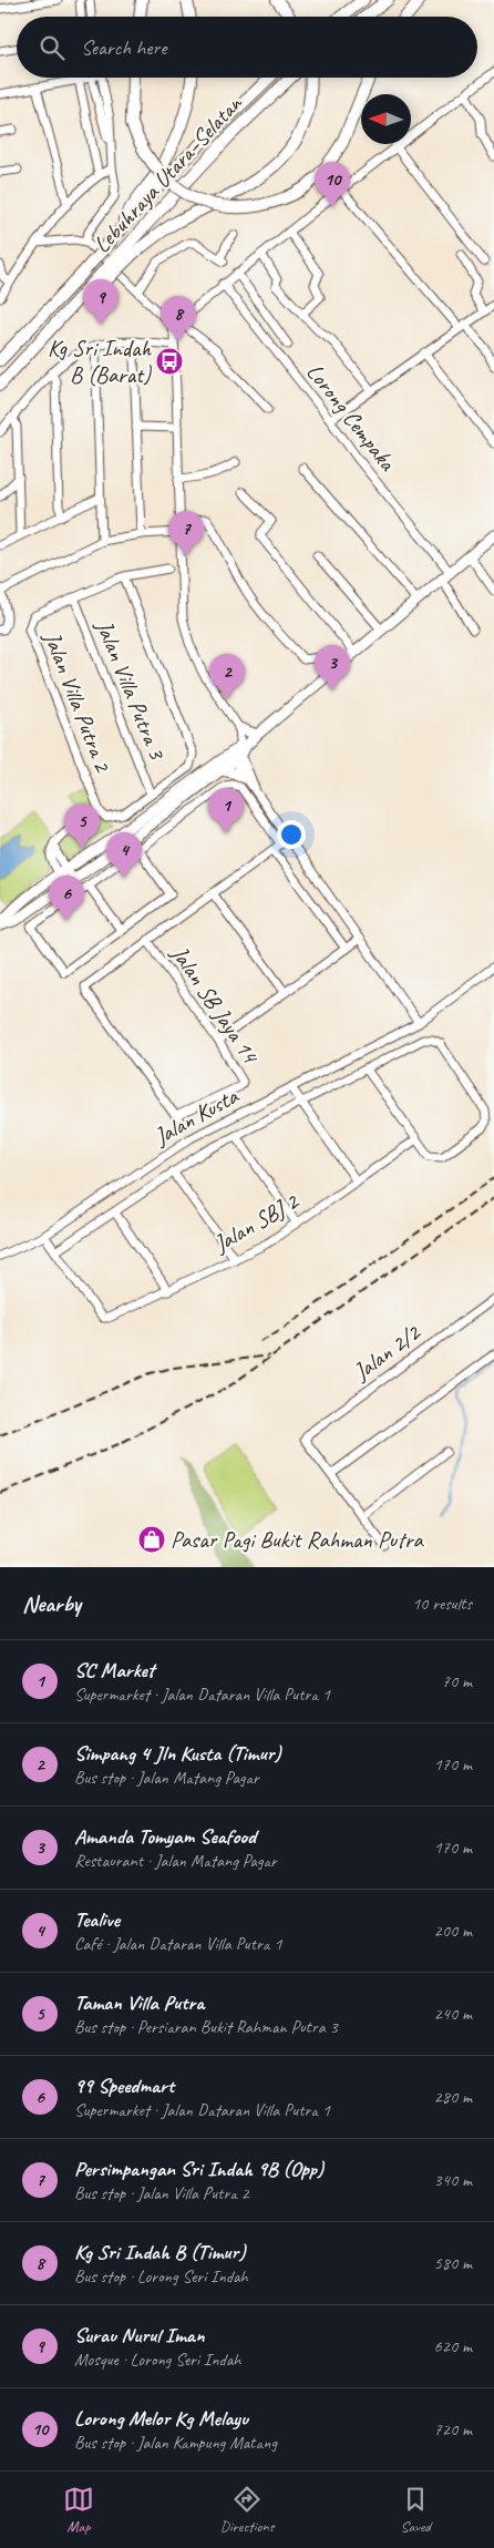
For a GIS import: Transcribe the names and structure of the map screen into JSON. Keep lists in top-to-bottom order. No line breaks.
{"streets":{"highway":["Lebuhraya Utara–Selatan"],"street":["Lorong Cempaka","Jalan Villa Putra 3","Jalan Villa Putra 2","Jalan SB Jaya 14","Jalan Kusta","Jalan SBJ 2","Jalan 2/2"]},"crossings":[["Jalan Villa Putra 3","Jalan Villa Putra 2"]],"places":{"bus stop":["Kg Sri Indah B (Barat)"],"shop":["Pasar Pagi Bukit Rahman Putra"]},"north":"left","page":{"search":"Search here","pins":["10","9","8","7","3","2","1","5","4","6"],"heading":["Nearby","10 results"],"list":[{"mark":"1","name":"SC Market","note":"Supermarket · Jalan Dataran Villa Putra 1","value":"70 m"},{"mark":"2","name":"Simpang 4 Jln Kusta (Timur)","note":"Bus stop · Jalan Matang Pagar","value":"170 m"},{"mark":"3","name":"Amanda Tomyam Seafood","note":"Restaurant · Jalan Matang Pagar","value":"170 m"},{"mark":"4","name":"Tealive","note":"Café · Jalan Dataran Villa Putra 1","value":"200 m"},{"mark":"5","name":"Taman Villa Putra","note":"Bus stop · Persiaran Bukit Rahman Putra 3","value":"240 m"},{"mark":"6","name":"99 Speedmart","note":"Supermarket · Jalan Dataran Villa Putra 1","value":"280 m"},{"mark":"7","name":"Persimpangan Sri Indah 9B (Opp)","note":"Bus stop · Jalan Villa Putra 2","value":"340 m"},{"mark":"8","name":"Kg Sri Indah B (Timur)","note":"Bus stop · Lorong Seri Indah","value":"580 m"},{"mark":"9","name":"Surau Nurul Iman","note":"Mosque · Lorong Seri Indah","value":"620 m"},{"mark":"10","name":"Lorong Melor Kg Melayu","note":"Bus stop · Jalan Kampung Matang","value":"720 m"}],"nav":["Map","Directions","Saved"]}}
